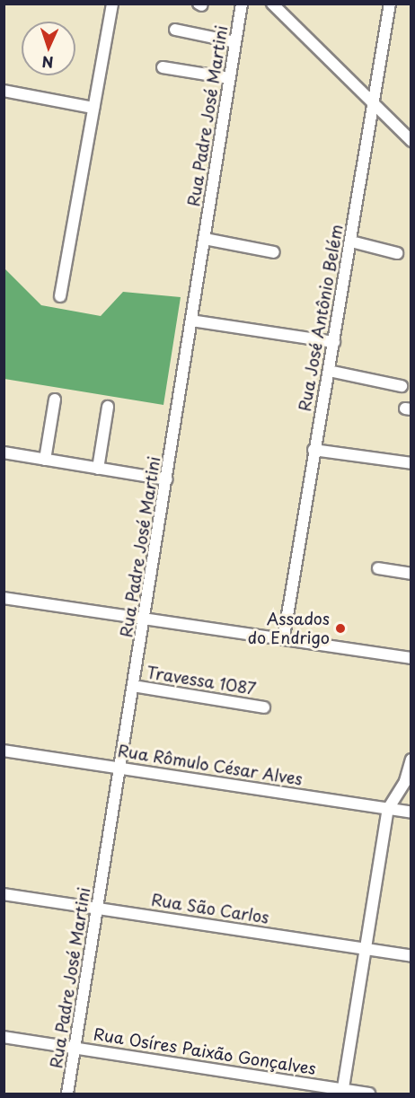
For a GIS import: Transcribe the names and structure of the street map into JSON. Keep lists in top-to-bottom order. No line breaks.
{"streets":{"street":["Rua Padre José Martini","Rua José Antônio Belém","Travessa 1087","Rua Rômulo César Alves","Rua São Carlos","Rua Osíres Paixão Gonçalves"]},"crossings":[["Rua Padre José Martini","Travessa 1087"],["Rua Padre José Martini","Rua Rômulo César Alves"],["Rua Padre José Martini","Rua São Carlos"],["Rua Padre José Martini","Rua Osíres Paixão Gonçalves"]],"places":["Assados do Endrigo"],"north":"bottom"}
